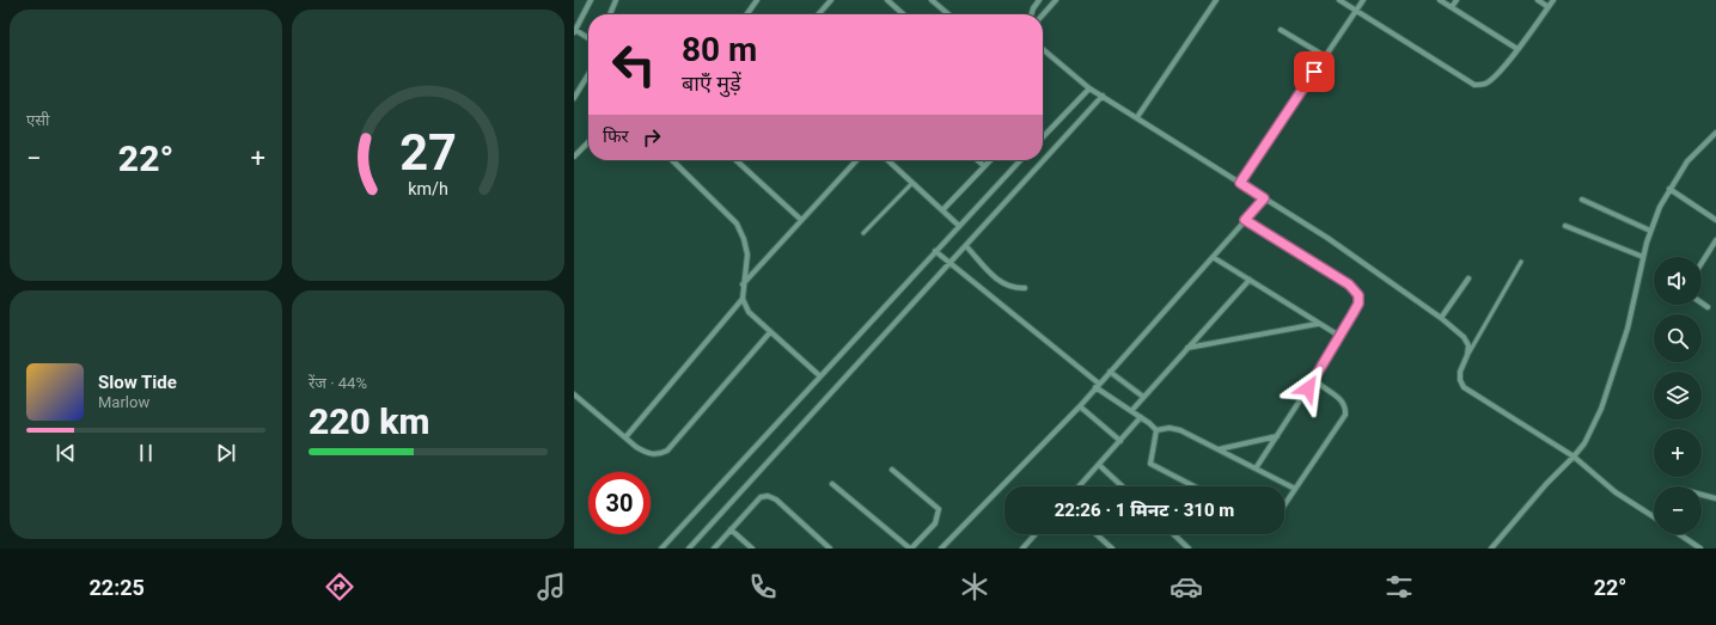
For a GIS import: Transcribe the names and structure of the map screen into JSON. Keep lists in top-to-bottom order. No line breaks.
{"page":{"tile":["एसी",["रेंज · 44%","220 km"]],"turn":["80 m","बाएँ मुड़ें"],"then":"फिर","heat":["−","22°","+"],"map_buttons":["+","−"],"song":["Slow Tide","Marlow"],"limit":"30","trip":"22:26 · 1 मिनट · 310 m","tabs":["22:25","22°"],"gauge":["27","km/h"]}}
